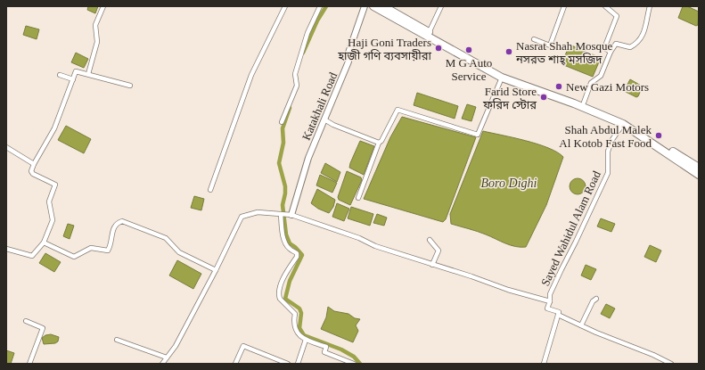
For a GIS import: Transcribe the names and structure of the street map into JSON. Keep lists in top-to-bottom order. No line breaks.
{"streets":{"street":["Katakhali Road","Sayed Wahidul Alam Road"]},"water":["Boro Dighi"],"places":["Haji Goni Traders হাজী গণি ব্যবসায়ীরা","M G Auto Service","Nasrat Shah Mosque নসরত শাহ্‌ মসজিদ","New Gazi Motors","Farid Store ফরিদ স্টোর","Shah Abdul Malek Al Kotob Fast Food"]}
